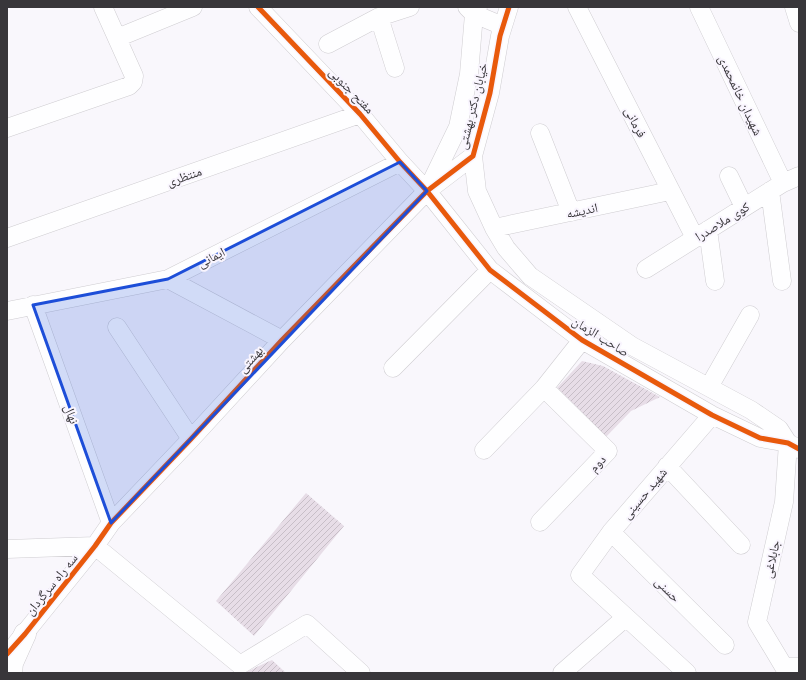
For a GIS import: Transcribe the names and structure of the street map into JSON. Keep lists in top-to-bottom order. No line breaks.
{"streets":{"street":["مفتح جنوبی","شهیدان خانمحمدی","خیابان دکتر بهشتی","فرمانی","منتظری","اندیشه","کوی ملاصدرا","ایمانی","صاحب الزمان","بهشتی","نهال","دوم","شهید حسینی","جابلاغی","سه راه سرگردان","حسنی"]},"crossings":[["مفتح جنوبی","خیابان دکتر بهشتی"],["مفتح جنوبی","منتظری"],["مفتح جنوبی","ایمانی"],["مفتح جنوبی","صاحب الزمان"],["مفتح جنوبی","بهشتی"],["شهیدان خانمحمدی","کوی ملاصدرا"],["خیابان دکتر بهشتی","صاحب الزمان"],["خیابان دکتر بهشتی","بهشتی"],["فرمانی","اندیشه"],["فرمانی","کوی ملاصدرا"],["اندیشه","صاحب الزمان"],["ایمانی","نهال"],["صاحب الزمان","بهشتی"],["صاحب الزمان","شهید حسینی"],["صاحب الزمان","جابلاغی"],["بهشتی","نهال"],["بهشتی","سه راه سرگردان"],["شهید حسینی","حسنی"]]}
